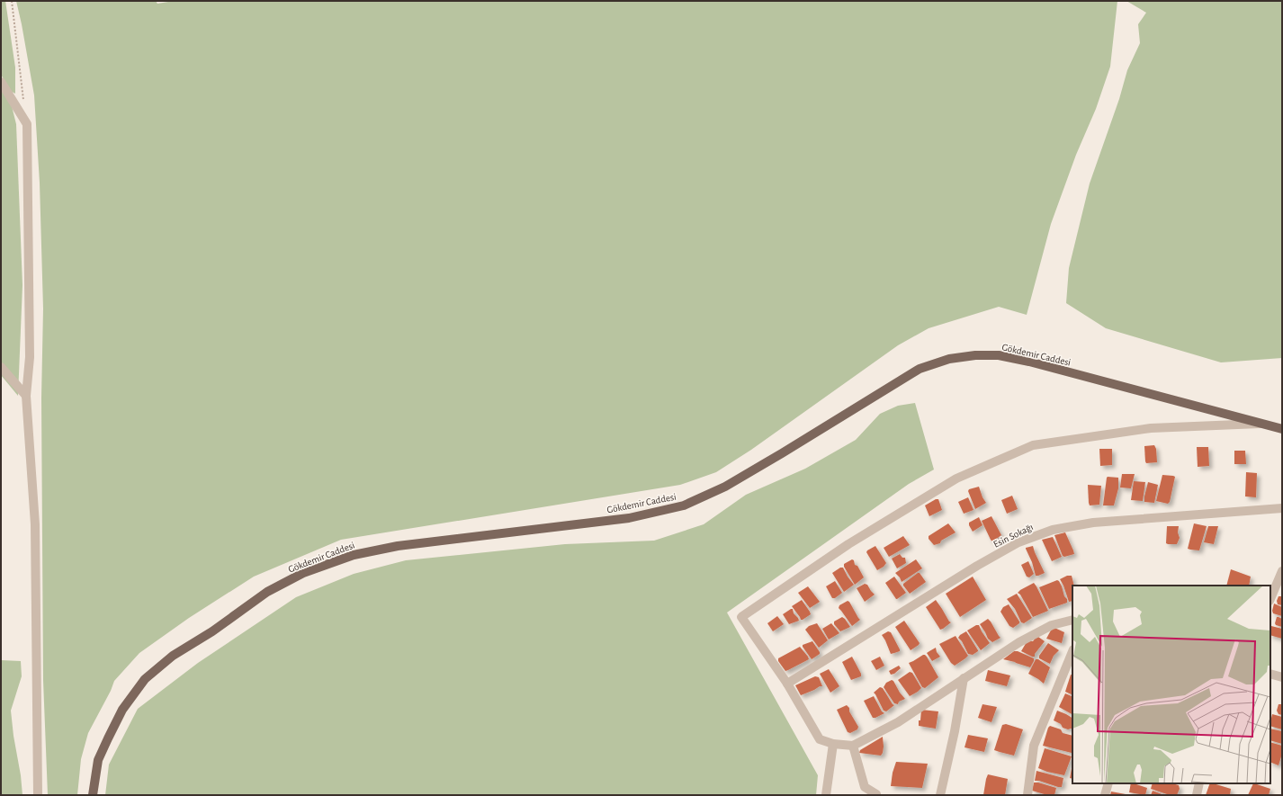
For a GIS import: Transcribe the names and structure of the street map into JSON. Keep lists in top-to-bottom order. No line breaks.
{"streets":{"main road":["Gökdemir Caddesi"],"street":["Esin Sokağı"]},"crossings":[["Gökdemir Caddesi","Esin Sokağı"]]}
